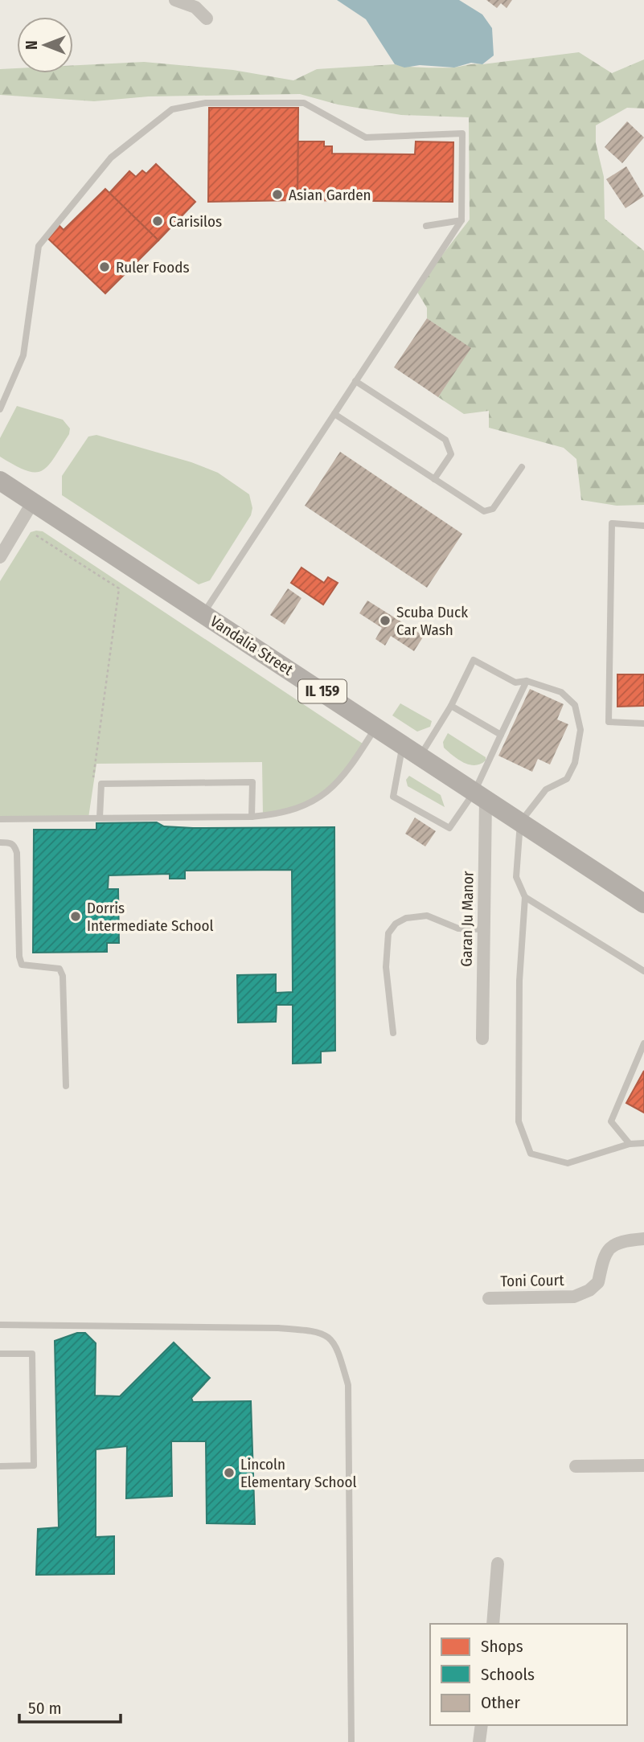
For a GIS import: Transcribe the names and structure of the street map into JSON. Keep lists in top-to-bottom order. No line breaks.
{"streets":{"main road":["Vandalia Street","IL 159"],"street":["Garan Ju Manor","Toni Court"]},"crossings":[["Vandalia Street","Garan Ju Manor"]],"places":["Asian Garden","Carisilos","Ruler Foods","Scuba Duck Car Wash","Dorris Intermediate School","Lincoln Elementary School"],"legend":["Shops","Schools","Other"],"scale_bar":"50 m","north":"left"}
